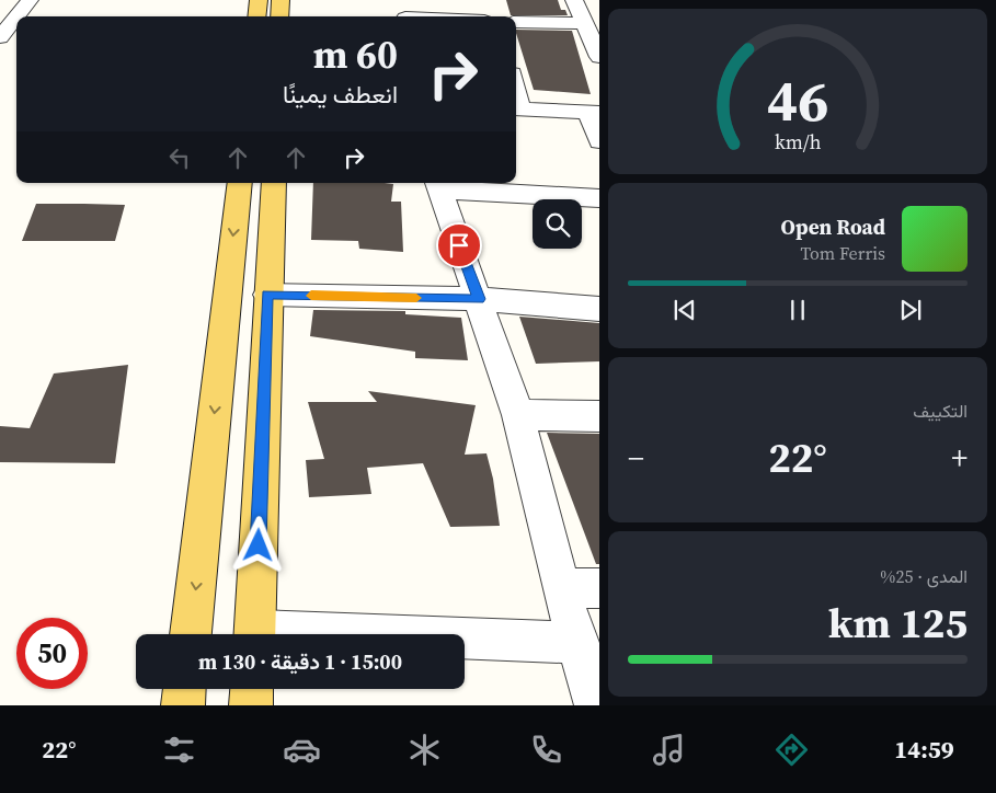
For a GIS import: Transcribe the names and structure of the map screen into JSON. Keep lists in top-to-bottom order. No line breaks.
{"page":{"turn":["60 m","انعطف يمينًا"],"song":["Open Road","Tom Ferris"],"tile":["التكييف",["المدى · 25%","125 km"]],"heat":["−","22°","+"],"limit":"50","trip":"15:00 · 1 دقيقة · 130 m","tabs":["14:59","22°"],"gauge":["46","km/h"]}}
